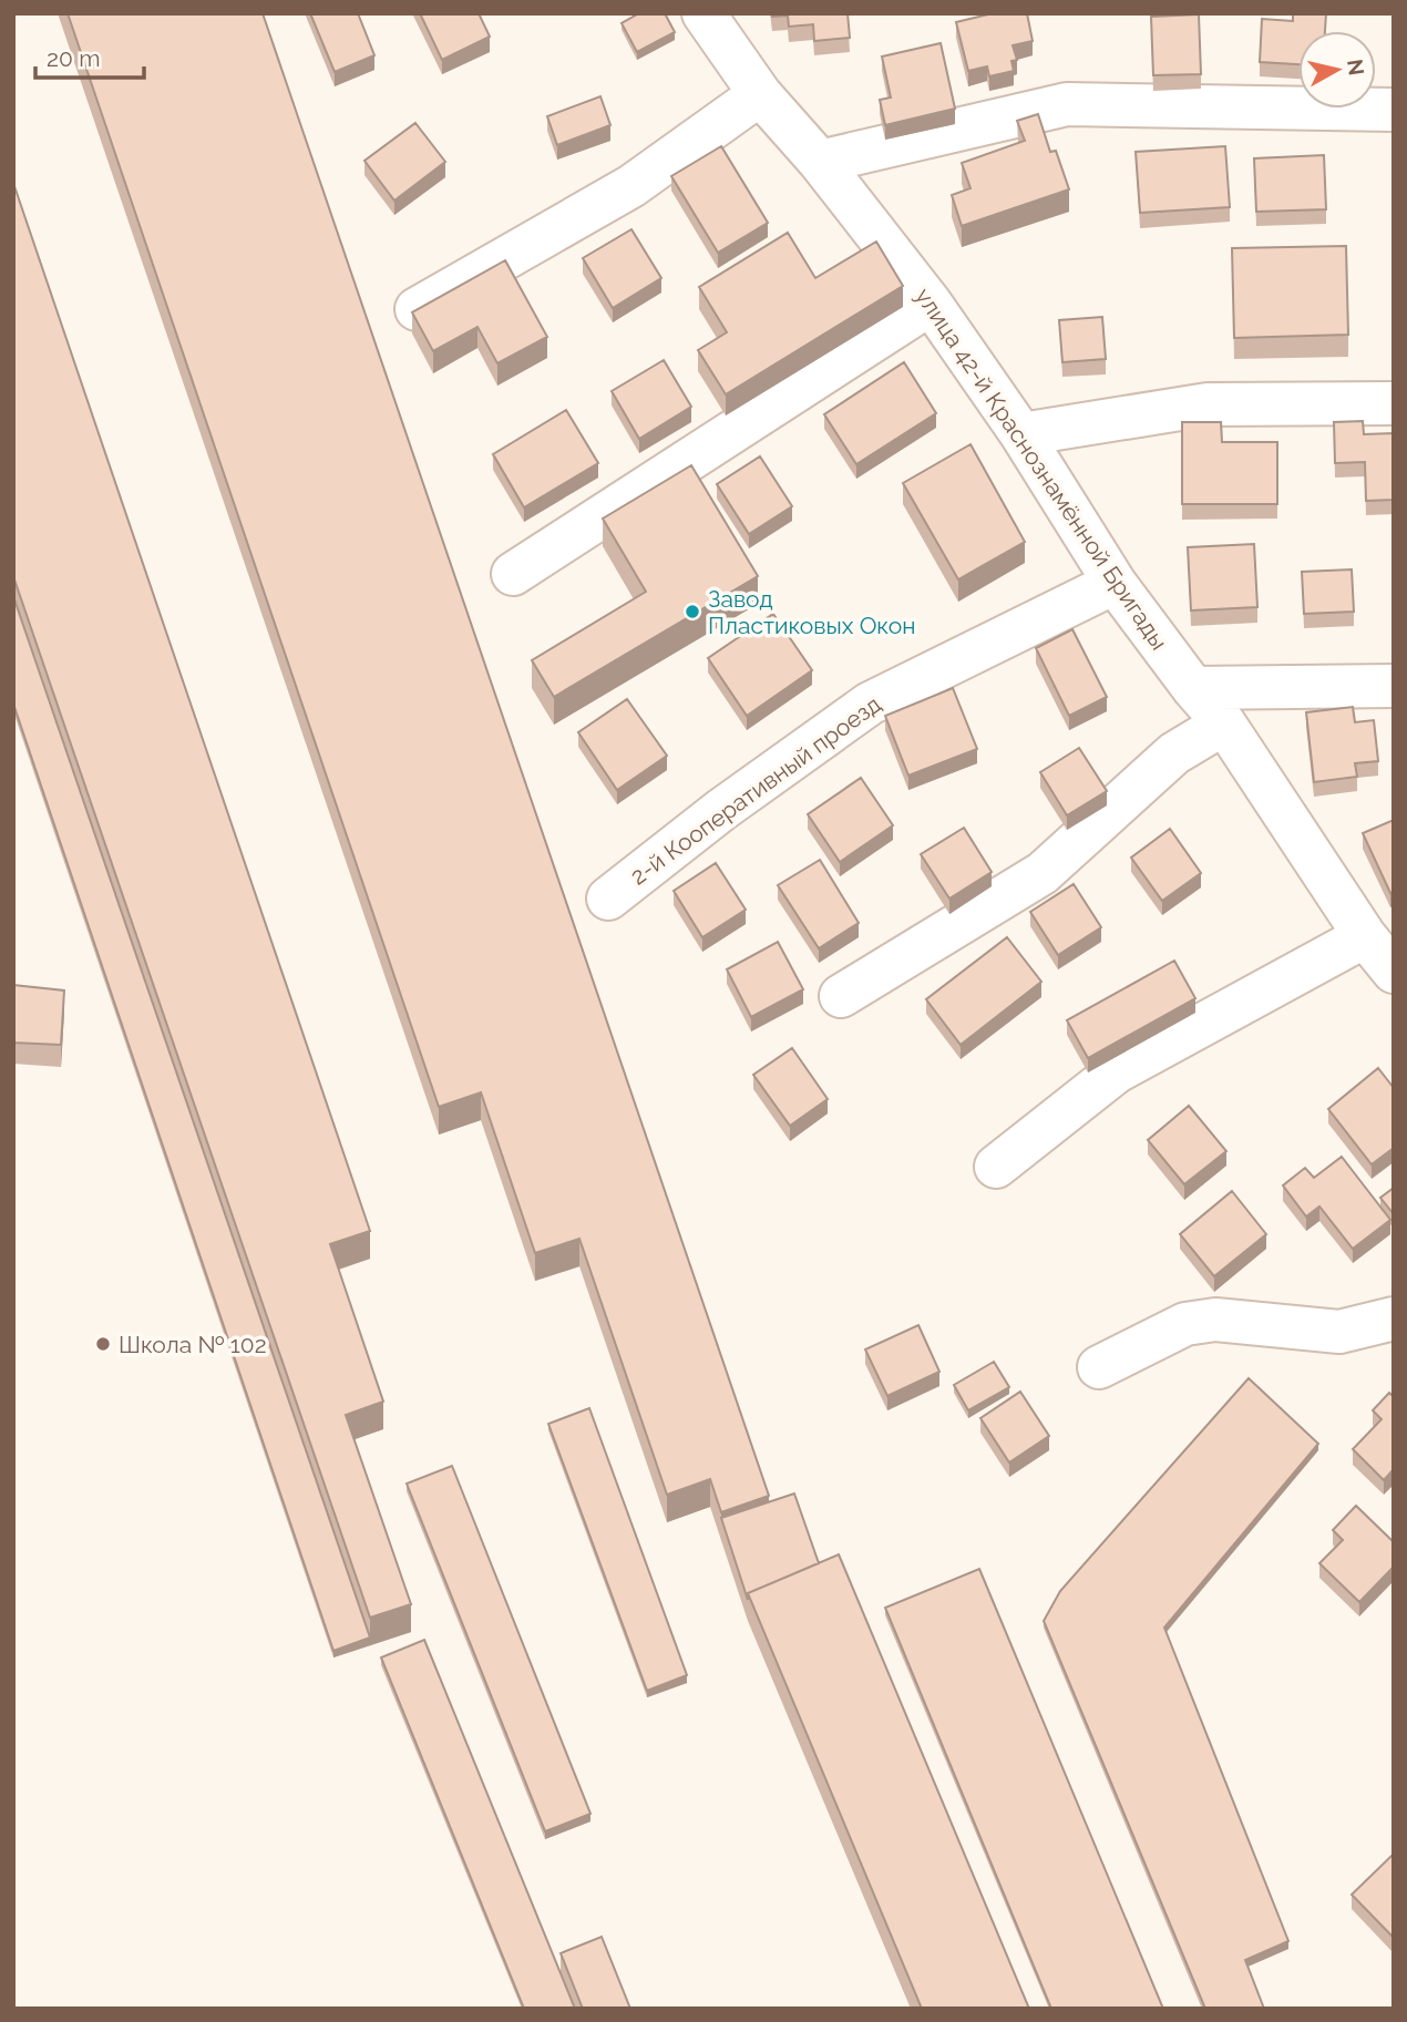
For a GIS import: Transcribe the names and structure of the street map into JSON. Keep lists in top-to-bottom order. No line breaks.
{"streets":{"street":["улица 42-й Краснознамённой Бригады","2-й Кооперативный проезд"]},"crossings":[["улица 42-й Краснознамённой Бригады","2-й Кооперативный проезд"]],"places":["Завод Пластиковых Окон","Школа № 102"],"scale_bar":"20 m","north":"right"}
